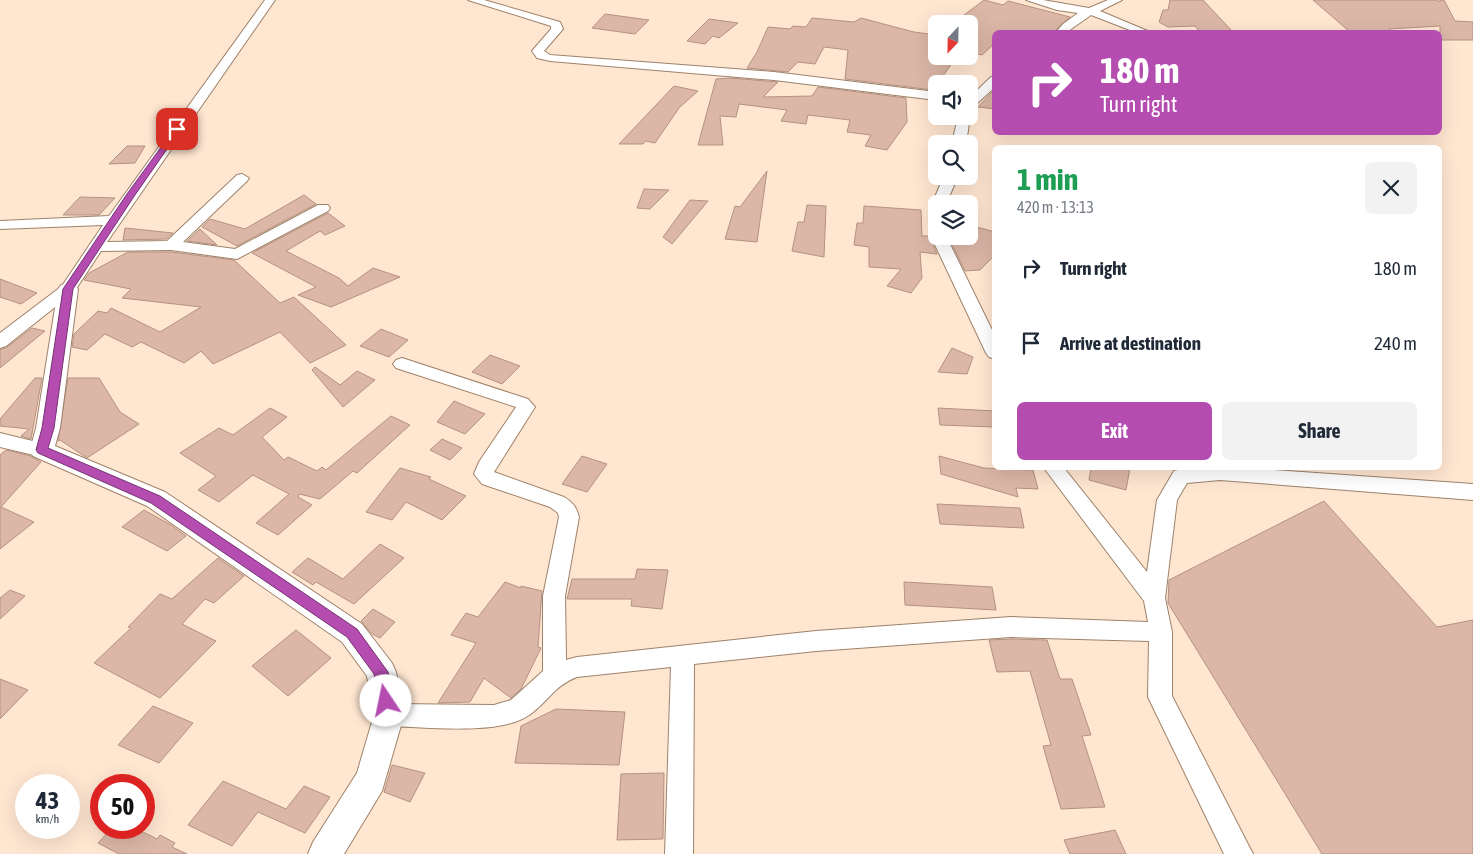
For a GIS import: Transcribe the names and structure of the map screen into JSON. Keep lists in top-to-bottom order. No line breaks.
{"north":"bottom","page":{"turn":["180 m","Turn right"],"heading":["1 min","420 m · 13:13"],"list":[{"name":"Turn right","value":"180 m"},{"name":"Arrive at destination","value":"240 m"}],"buttons":["Exit","Share"],"speed":"43 km/h","limit":"50"}}
